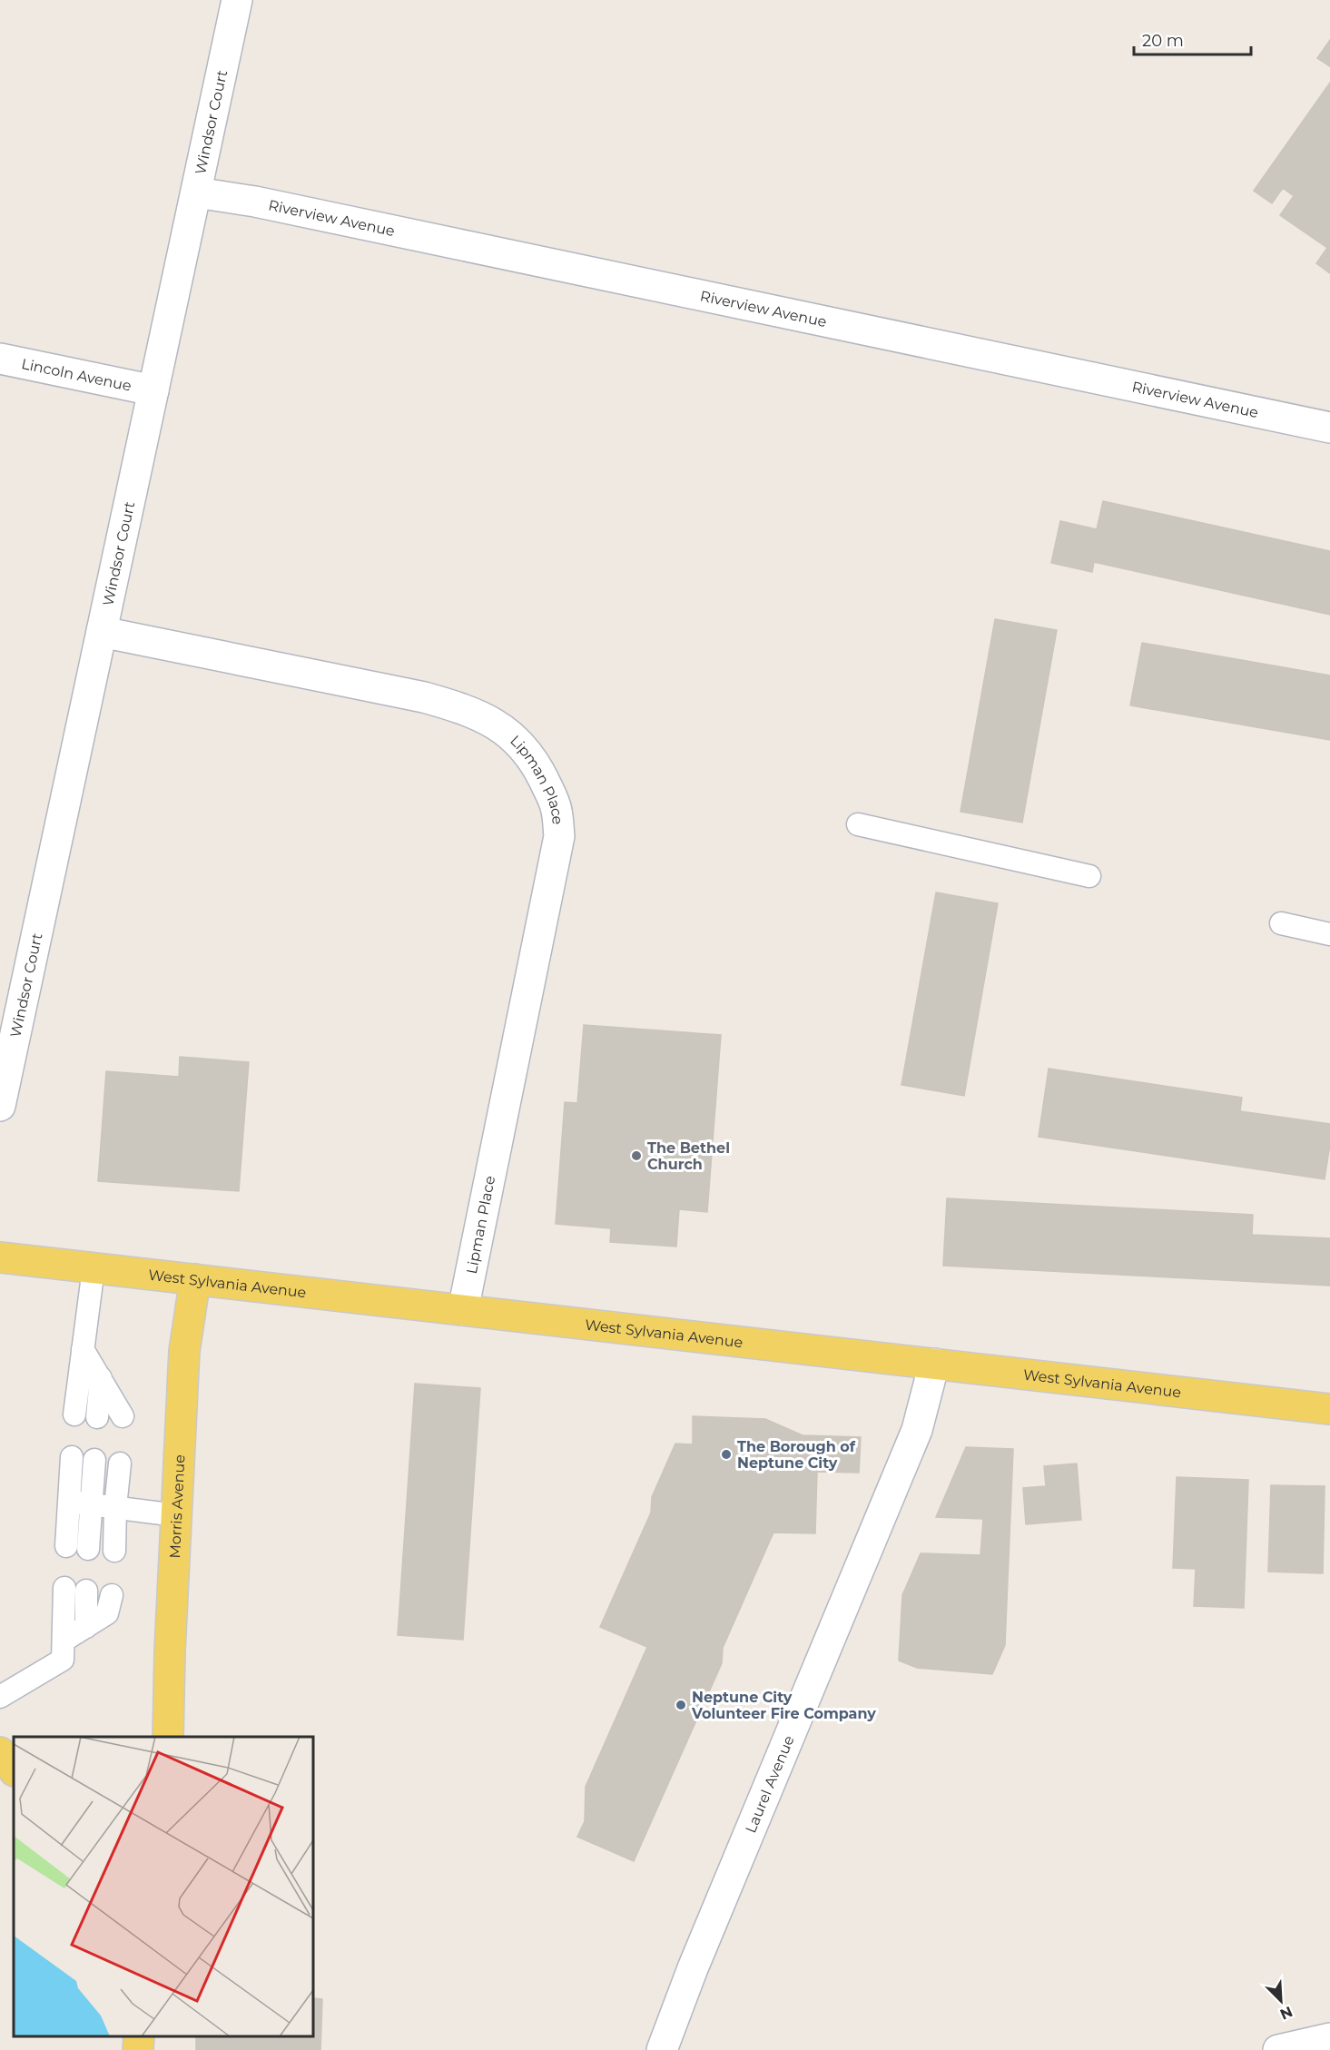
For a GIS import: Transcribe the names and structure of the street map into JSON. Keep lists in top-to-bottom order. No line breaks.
{"streets":{"main road":["West Sylvania Avenue","Morris Avenue"],"street":["Windsor Court","Riverview Avenue","Lincoln Avenue","Lipman Place","Laurel Avenue"]},"crossings":[["Windsor Court","Riverview Avenue"],["Windsor Court","Lincoln Avenue"],["Windsor Court","Lipman Place"],["Lipman Place","West Sylvania Avenue"],["West Sylvania Avenue","Morris Avenue"],["West Sylvania Avenue","Laurel Avenue"]],"places":["The Bethel Church","The Borough of Neptune City","Neptune City Volunteer Fire Company"],"scale_bar":"20 m","north":"bottom right"}
